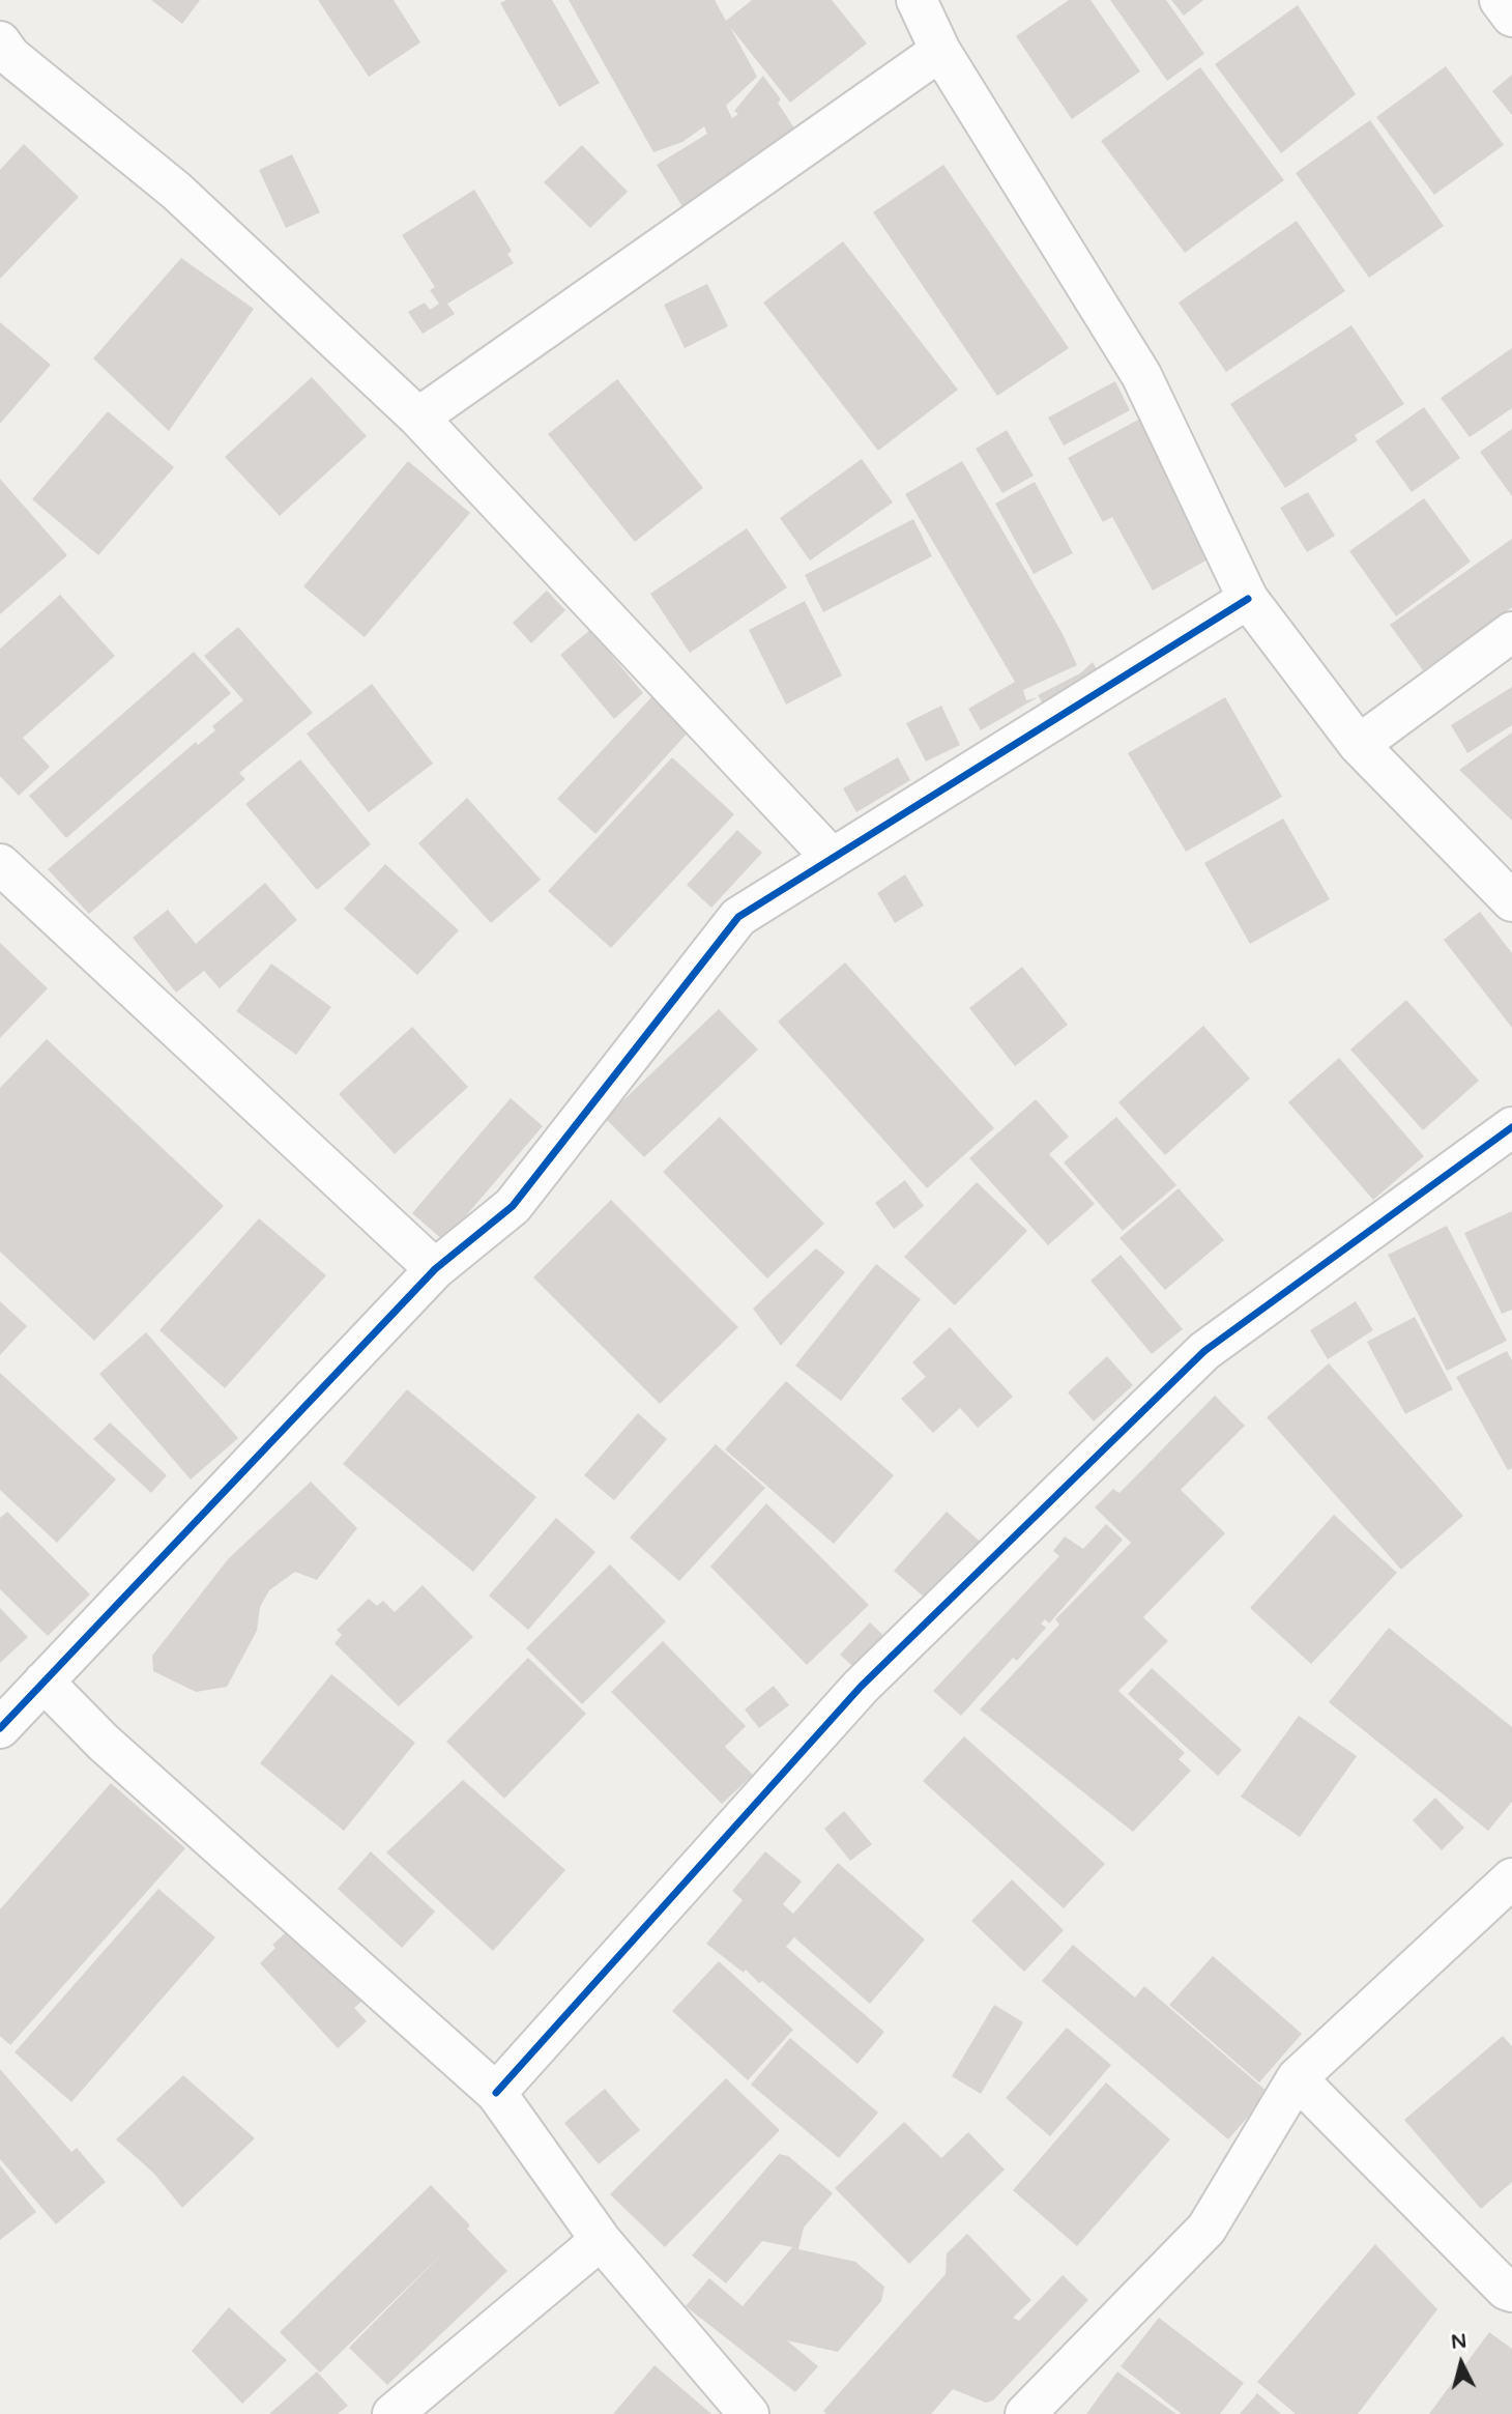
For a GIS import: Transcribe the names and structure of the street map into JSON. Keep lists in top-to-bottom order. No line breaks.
{"north":"top"}
